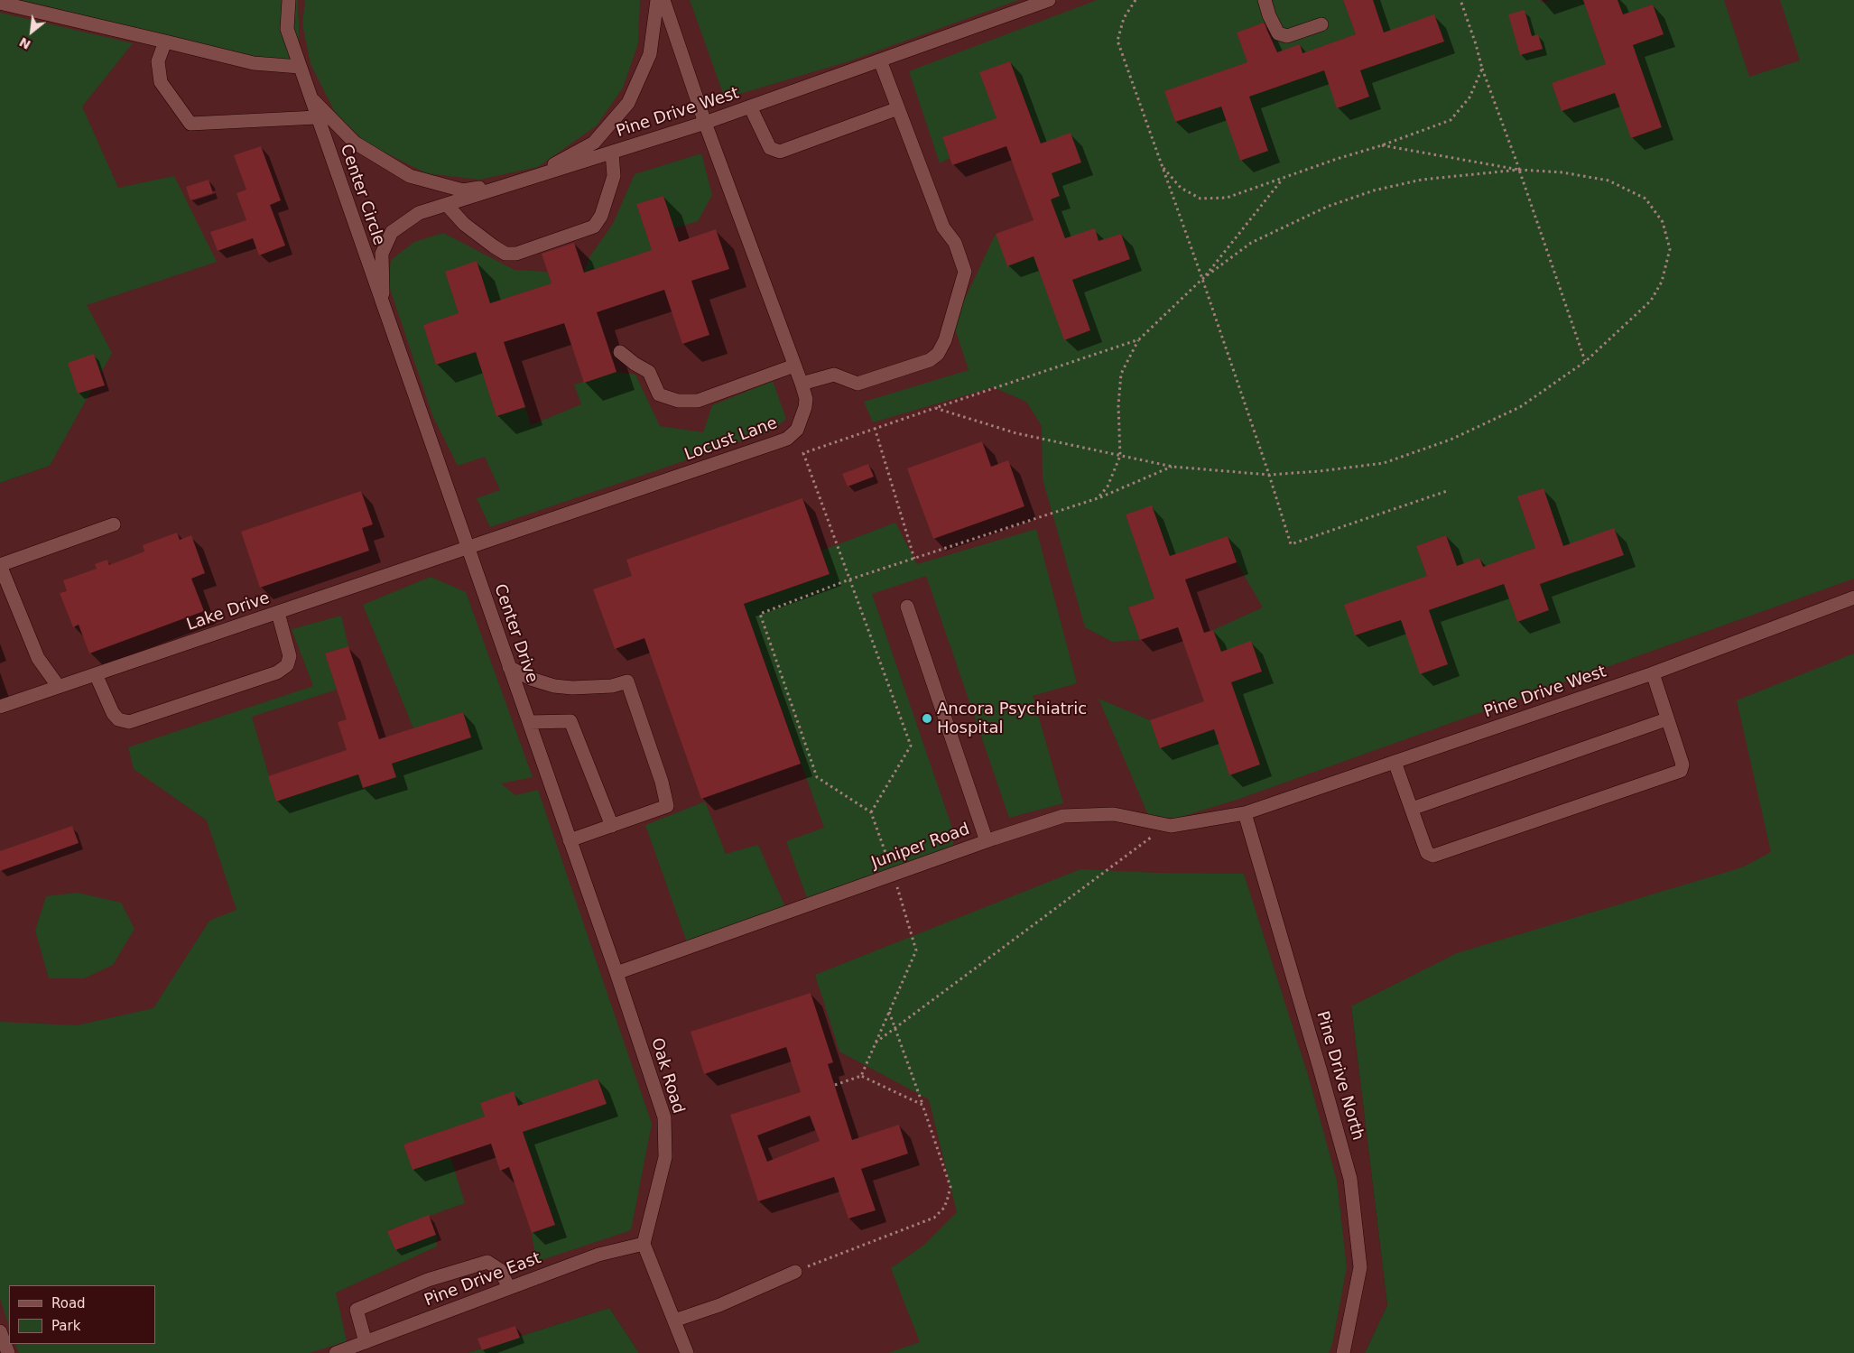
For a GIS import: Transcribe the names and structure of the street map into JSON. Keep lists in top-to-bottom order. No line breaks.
{"streets":{"lane":["Pine Drive West","Center Circle","Locust Lane","Lake Drive","Center Drive","Juniper Road","Oak Road","Pine Drive North","Pine Drive East"]},"crossings":[["Pine Drive West","Center Circle"],["Pine Drive West","Locust Lane"],["Pine Drive West","Center Drive"],["Pine Drive West","Juniper Road"],["Pine Drive West","Pine Drive North"],["Center Circle","Center Drive"],["Locust Lane","Lake Drive"],["Locust Lane","Center Drive"],["Lake Drive","Center Drive"],["Center Drive","Juniper Road"],["Center Drive","Oak Road"],["Juniper Road","Oak Road"],["Juniper Road","Pine Drive North"],["Oak Road","Pine Drive East"]],"places":["Ancora Psychiatric Hospital"],"legend":["Road","Park"],"north":"bottom left"}
